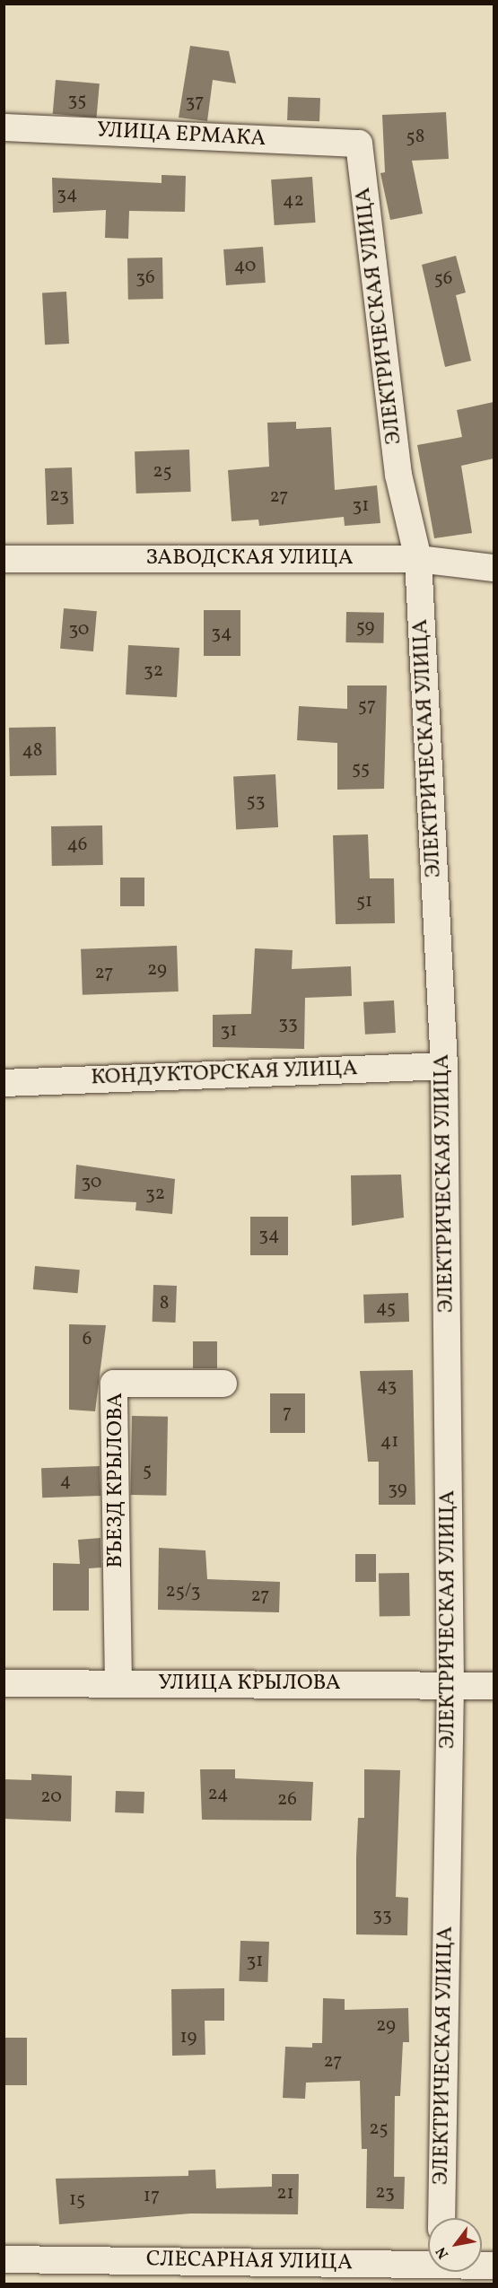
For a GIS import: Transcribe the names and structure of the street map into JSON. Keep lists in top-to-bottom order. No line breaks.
{"streets":{"street":["УЛИЦА ЕРМАКА","ЭЛЕКТРИЧЕСКАЯ УЛИЦА","ЗАВОДСКАЯ УЛИЦА","КОНДУКТОРСКАЯ УЛИЦА","ВЪЕЗД КРЫЛОВА","УЛИЦА КРЫЛОВА","СЛЕСАРНАЯ УЛИЦА"]},"crossings":[["УЛИЦА ЕРМАКА","ЭЛЕКТРИЧЕСКАЯ УЛИЦА"],["ЭЛЕКТРИЧЕСКАЯ УЛИЦА","ЗАВОДСКАЯ УЛИЦА"],["ЭЛЕКТРИЧЕСКАЯ УЛИЦА","КОНДУКТОРСКАЯ УЛИЦА"],["ЭЛЕКТРИЧЕСКАЯ УЛИЦА","УЛИЦА КРЫЛОВА"],["ВЪЕЗД КРЫЛОВА","УЛИЦА КРЫЛОВА"]],"house_numbers":["35","37","58","34","42","40","36","56","25","23","27","31","59","30","34","32","57","48","55","53","46","51","29","27","33","31","30","32","34","8","45","6","43","7","41","5","4","39","25/3","27","24","20","26","33","31","29","19","27","25","23","21","17","15"],"north":"bottom left"}
